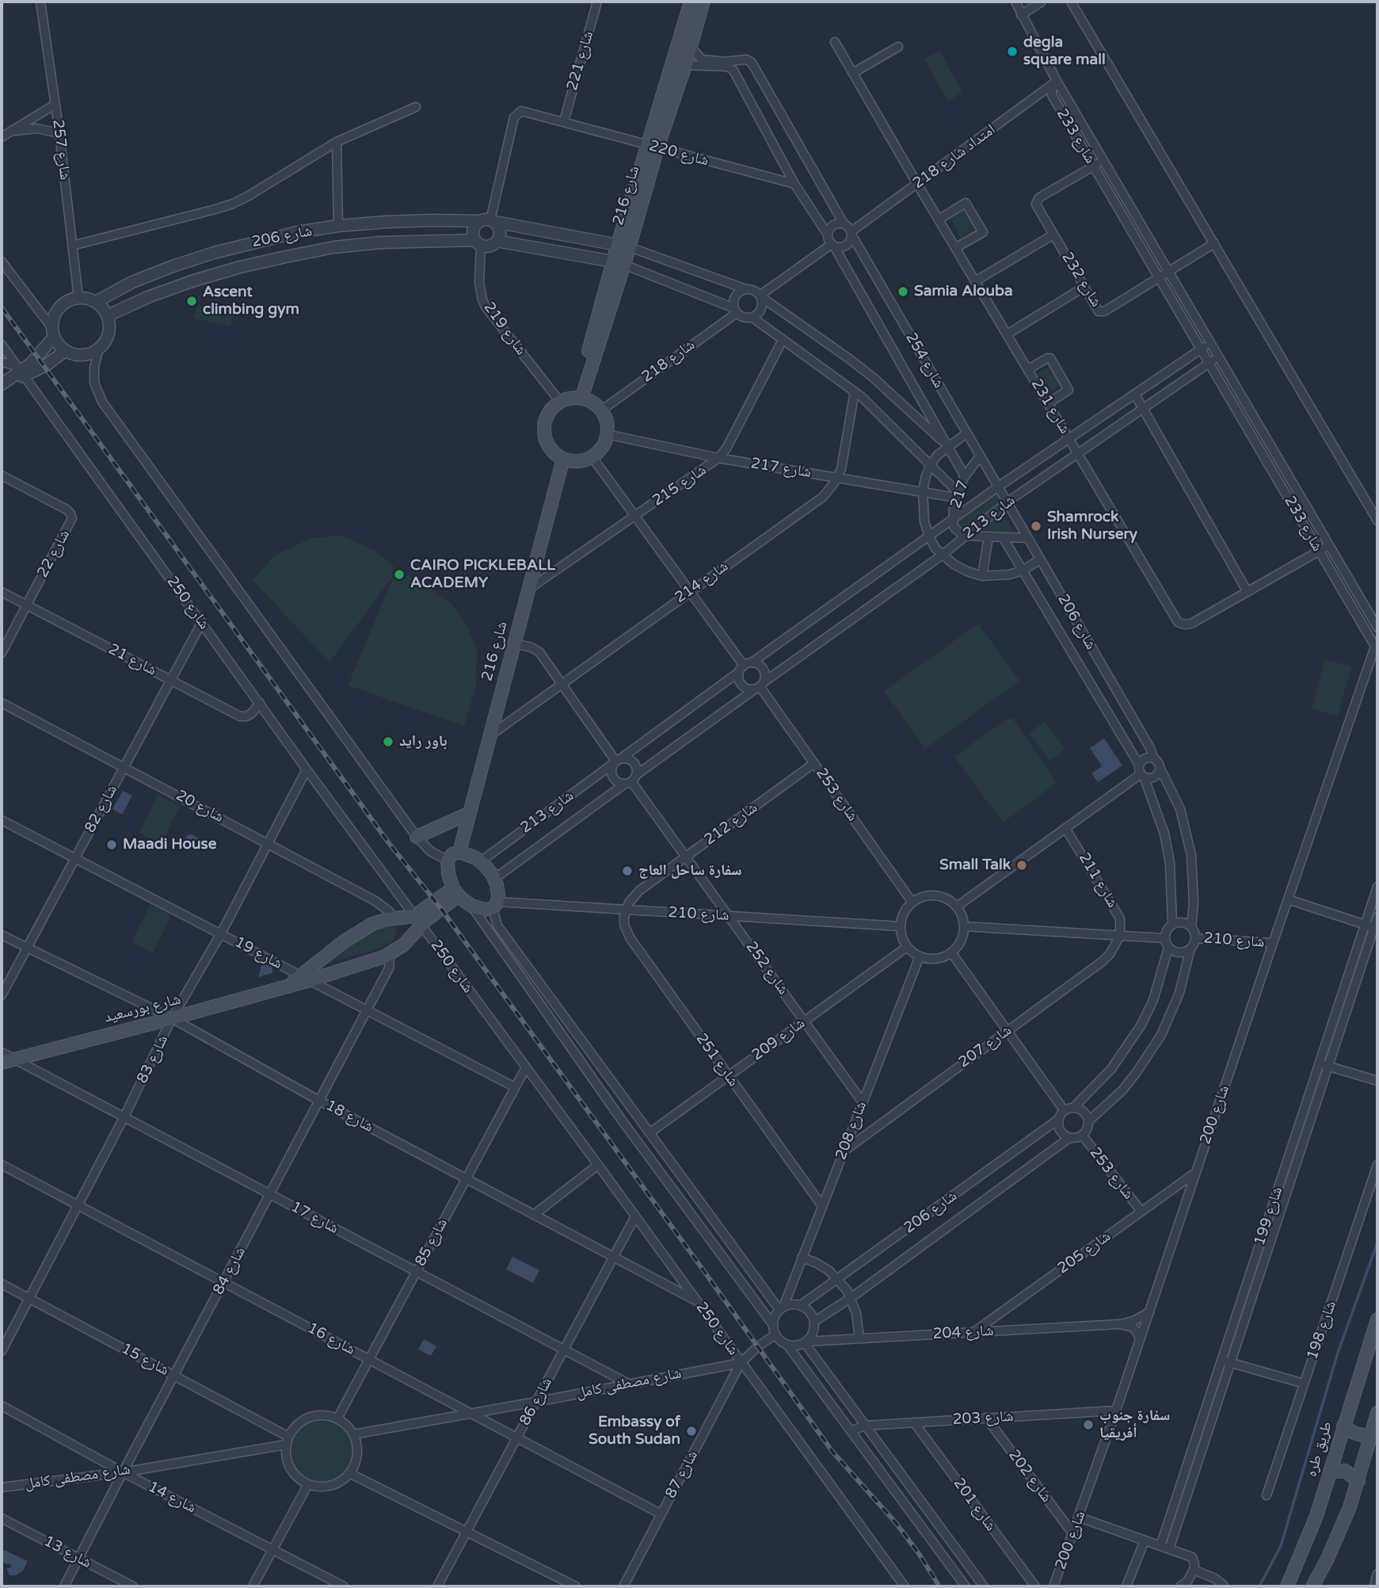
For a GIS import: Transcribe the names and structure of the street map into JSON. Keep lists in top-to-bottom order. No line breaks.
{"streets":{"main road":["شارع 216","شارع بورسعيد","طريق طره"],"street":["شارع 221","شارع 233","شارع 257","شارع 220","امتداد شارع 218","شارع 206","شارع 232","شارع 219","شارع 254","شارع 218","شارع 231","شارع 217","شارع 215","217","شارع 213","شارع 22","شارع 214","شارع 250","شارع 21","شارع 253","شارع 20","شارع 82","شارع 212","شارع 211","شارع 210","شارع 19","شارع 252","شارع 209","شارع 207","شارع 83","شارع 251","شارع 200","شارع 18","شارع 208","شارع 199","شارع 17","شارع 85","شارع 205","شارع 84","شارع 198","شارع 204","شارع 16","شارع 15","شارع مصطفى كامل","شارع 86","شارع 203","شارع 87","شارع 202","شارع 14","شارع 201","شارع 13"]},"crossings":[["شارع 221","شارع 220"],["شارع 233","امتداد شارع 218"],["شارع 233","شارع 232"],["شارع 233","شارع 231"],["شارع 233","شارع 213"],["شارع 233","شارع 200"],["شارع 257","شارع 206"],["شارع 220","شارع 216"],["امتداد شارع 218","شارع 254"],["امتداد شارع 218","شارع 231"],["شارع 216","شارع 206"],["شارع 216","شارع 219"],["شارع 216","شارع 218"],["شارع 216","شارع 217"],["شارع 216","شارع 215"],["شارع 216","شارع 213"],["شارع 216","شارع 214"],["شارع 216","شارع 210"],["شارع 216","شارع بورسعيد"],["شارع 206","شارع 219"],["شارع 206","شارع 254"],["شارع 206","شارع 218"],["شارع 206","شارع 213"],["شارع 206","شارع 253"],["شارع 206","شارع 210"],["شارع 206","شارع 208"],["شارع 206","شارع 204"],["شارع 219","شارع 218"],["شارع 219","شارع 217"],["شارع 254","217"],["شارع 254","شارع 213"],["شارع 218","شارع 217"],["شارع 231","شارع 213"],["شارع 217","شارع 215"],["شارع 217","217"],["شارع 217","شارع 214"],["217","شارع 213"],["شارع 213","شارع 253"],["شارع 213","شارع 210"],["شارع 213","شارع 252"],["شارع 213","شارع بورسعيد"],["شارع 22","شارع 21"],["شارع 250","شارع 21"],["شارع 250","شارع 82"],["شارع 250","شارع بورسعيد"],["شارع 250","شارع 83"],["شارع 250","شارع 18"],["شارع 250","شارع 85"],["شارع 250","شارع مصطفى كامل"],["شارع 250","شارع 86"],["شارع 250","شارع 87"],["شارع 21","شارع 82"],["شارع 253","شارع 212"],["شارع 253","شارع 210"],["شارع 253","شارع 209"],["شارع 253","شارع 208"],["شارع 253","شارع 205"],["شارع 20","شارع 82"],["شارع 20","شارع بورسعيد"],["شارع 20","شارع 83"],["شارع 82","شارع 19"],["شارع 82","شارع 18"],["شارع 212","شارع 210"],["شارع 212","شارع 252"],["شارع 212","شارع 251"],["شارع 211","شارع 207"],["شارع 210","شارع 252"],["شارع 210","شارع بورسعيد"],["شارع 210","شارع 209"],["شارع 210","شارع 251"],["شارع 210","شارع 200"],["شارع 210","شارع 208"],["شارع 19","شارع بورسعيد"],["شارع 19","شارع 83"],["شارع 19","شارع 85"],["شارع 19","شارع 84"],["شارع 252","شارع 209"],["شارع 252","شارع 208"],["شارع بورسعيد","شارع 83"],["شارع بورسعيد","شارع 18"],["شارع بورسعيد","شارع 17"],["شارع بورسعيد","شارع 84"],["شارع 209","شارع 251"],["شارع 209","شارع 208"],["شارع 207","شارع 208"],["شارع 83","شارع 18"],["شارع 83","شارع 17"],["شارع 83","شارع 16"],["شارع 83","شارع 15"],["شارع 251","شارع 208"],["شارع 200","شارع 205"],["شارع 200","شارع 204"],["شارع 200","شارع 203"],["شارع 200","شارع 202"],["شارع 18","شارع 85"],["شارع 18","شارع 84"],["شارع 18","شارع 86"],["شارع 208","شارع 204"],["شارع 17","شارع 85"],["شارع 17","شارع 84"],["شارع 17","شارع مصطفى كامل"],["شارع 17","شارع 86"],["شارع 85","شارع 16"],["شارع 85","شارع 15"],["شارع 85","شارع مصطفى كامل"],["شارع 205","شارع 204"],["شارع 84","شارع 16"],["شارع 84","شارع 15"],["شارع 84","شارع مصطفى كامل"],["شارع 84","شارع 14"],["شارع 84","شارع 13"],["شارع 16","شارع مصطفى كامل"],["شارع 16","شارع 86"],["شارع 16","شارع 87"],["شارع 15","شارع مصطفى كامل"],["شارع مصطفى كامل","شارع 86"],["شارع مصطفى كامل","شارع 87"],["شارع مصطفى كامل","شارع 14"],["شارع 203","شارع 202"],["شارع 203","شارع 201"]],"places":["degla square mall","Samia Alouba","Ascent climbing gym","Shamrock Irish Nursery","CAIRO PICKLEBALL ACADEMY","باور رايد","Maadi House","Small Talk","سفارة ساحل العاج","سفارة جنوب أفريقيا","Embassy of South Sudan"]}
